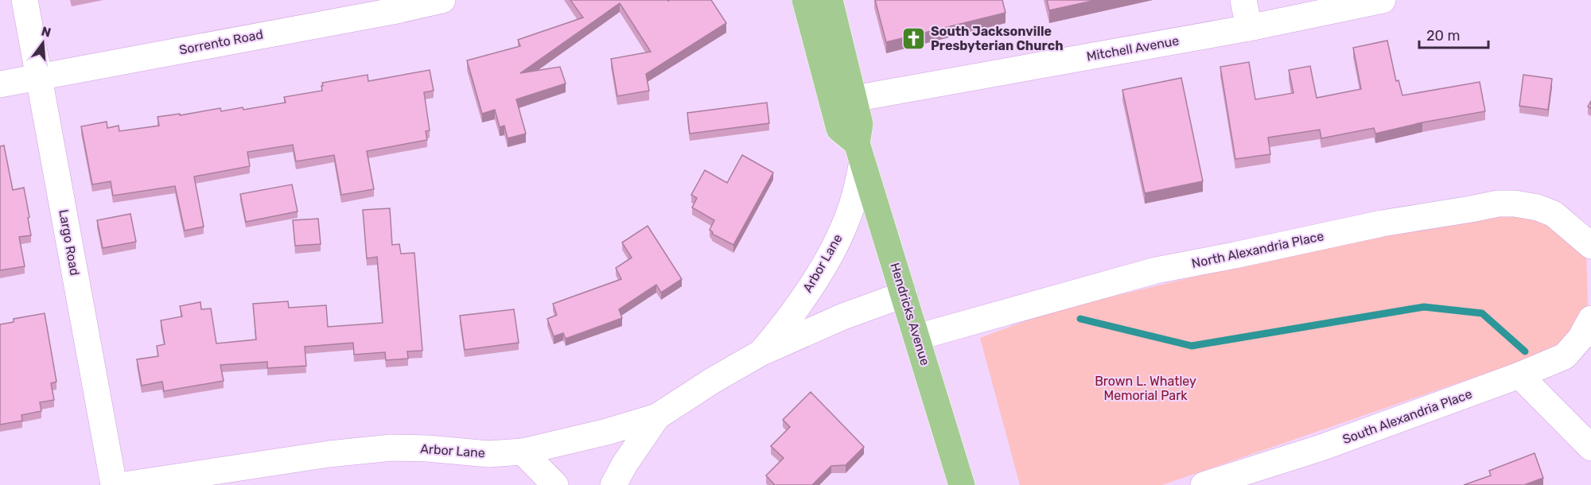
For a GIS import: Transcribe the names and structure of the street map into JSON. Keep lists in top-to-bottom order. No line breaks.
{"streets":{"main road":["Hendricks Avenue"],"street":["Sorrento Road","Mitchell Avenue","Largo Road","North Alexandria Place","Arbor Lane","South Alexandria Place"]},"crossings":[["Sorrento Road","Largo Road"],["Mitchell Avenue","Hendricks Avenue"],["North Alexandria Place","Hendricks Avenue"],["Arbor Lane","Hendricks Avenue"]],"parks":["Brown L. Whatley Memorial Park"],"places":{"church":["South Jacksonville Presbyterian Church"]},"scale_bar":"20 m","north":"top"}
